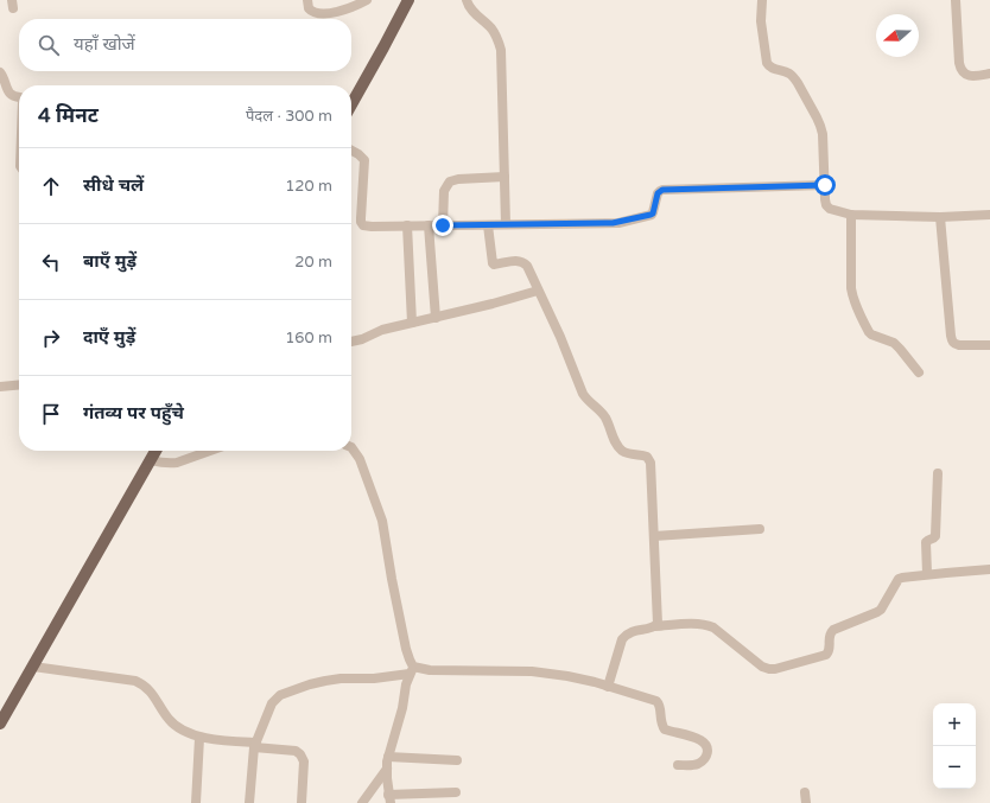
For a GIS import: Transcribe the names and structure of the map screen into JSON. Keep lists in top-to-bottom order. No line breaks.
{"north":"left","page":{"search":"यहाँ खोजें","heading":["4 मिनट","पैदल · 300 m"],"list":[["सीधे चलें","120 m"],["बाएँ मुड़ें","20 m"],["दाएँ मुड़ें","160 m"],"गंतव्य पर पहुँचे"],"map_buttons":["+","−"]}}
